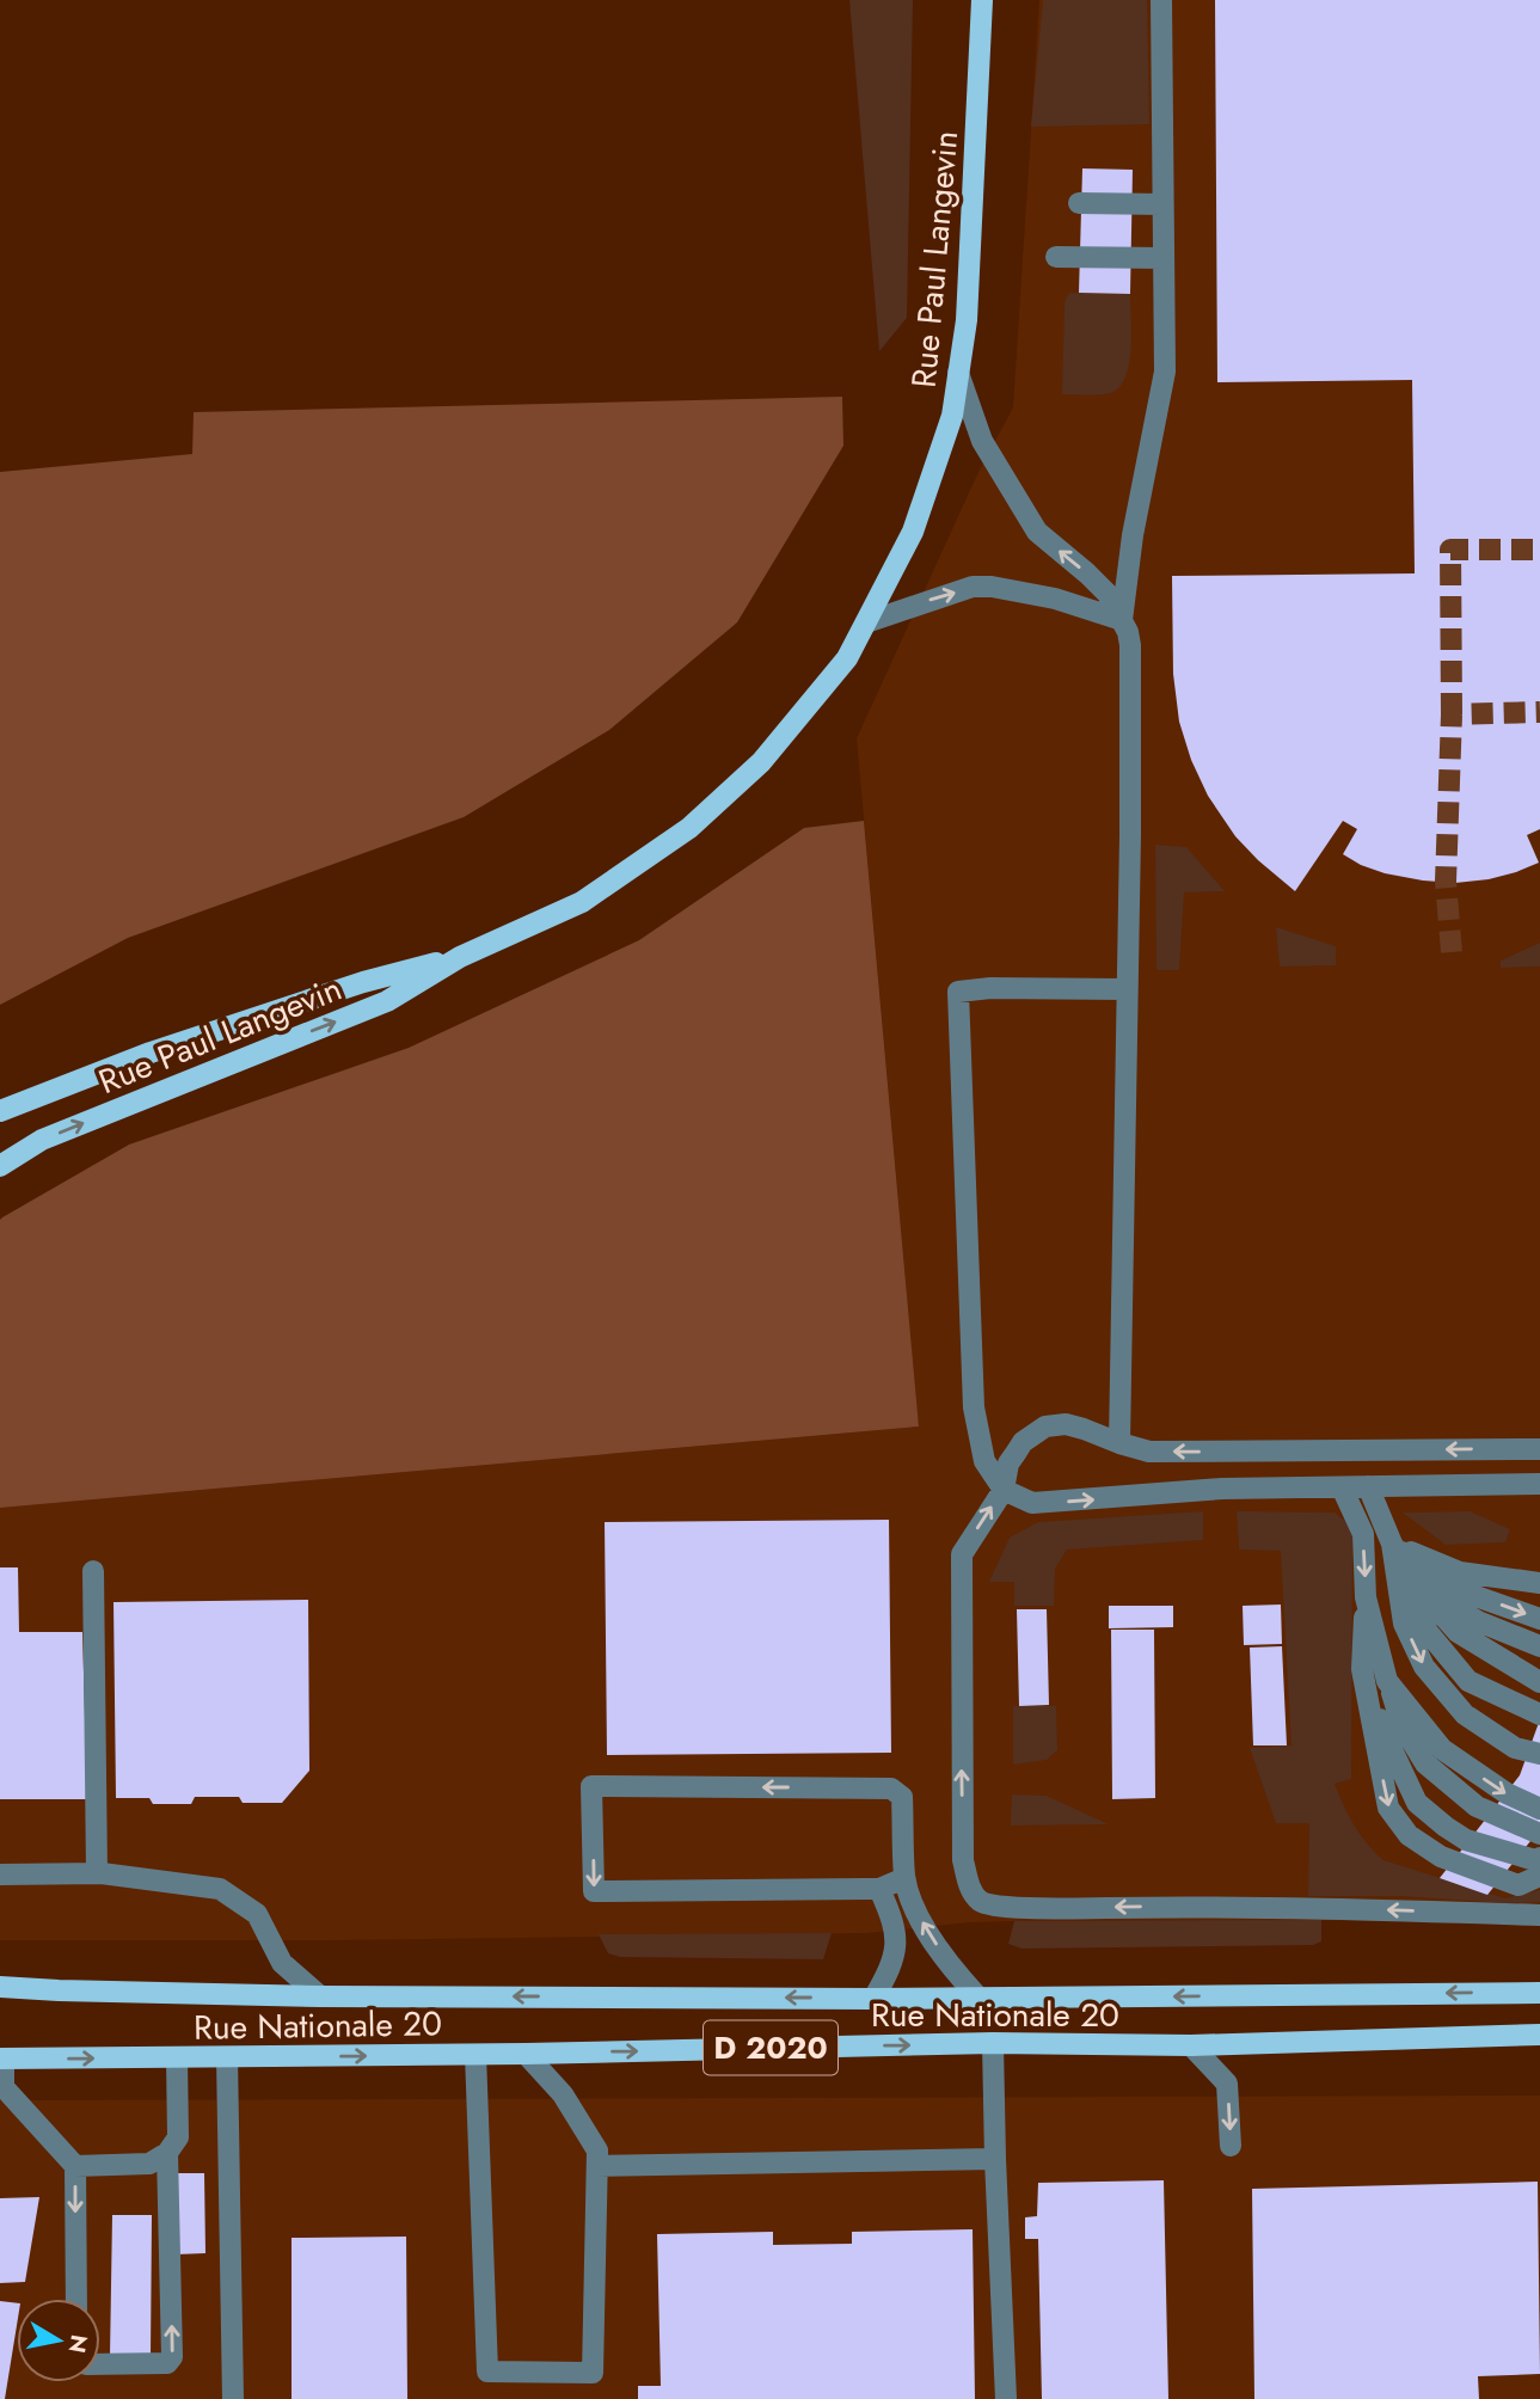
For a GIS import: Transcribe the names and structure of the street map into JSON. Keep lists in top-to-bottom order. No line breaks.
{"streets":{"main road":["Rue Paul Langevin","Rue Nationale 20","D 2020"]},"north":"right"}
